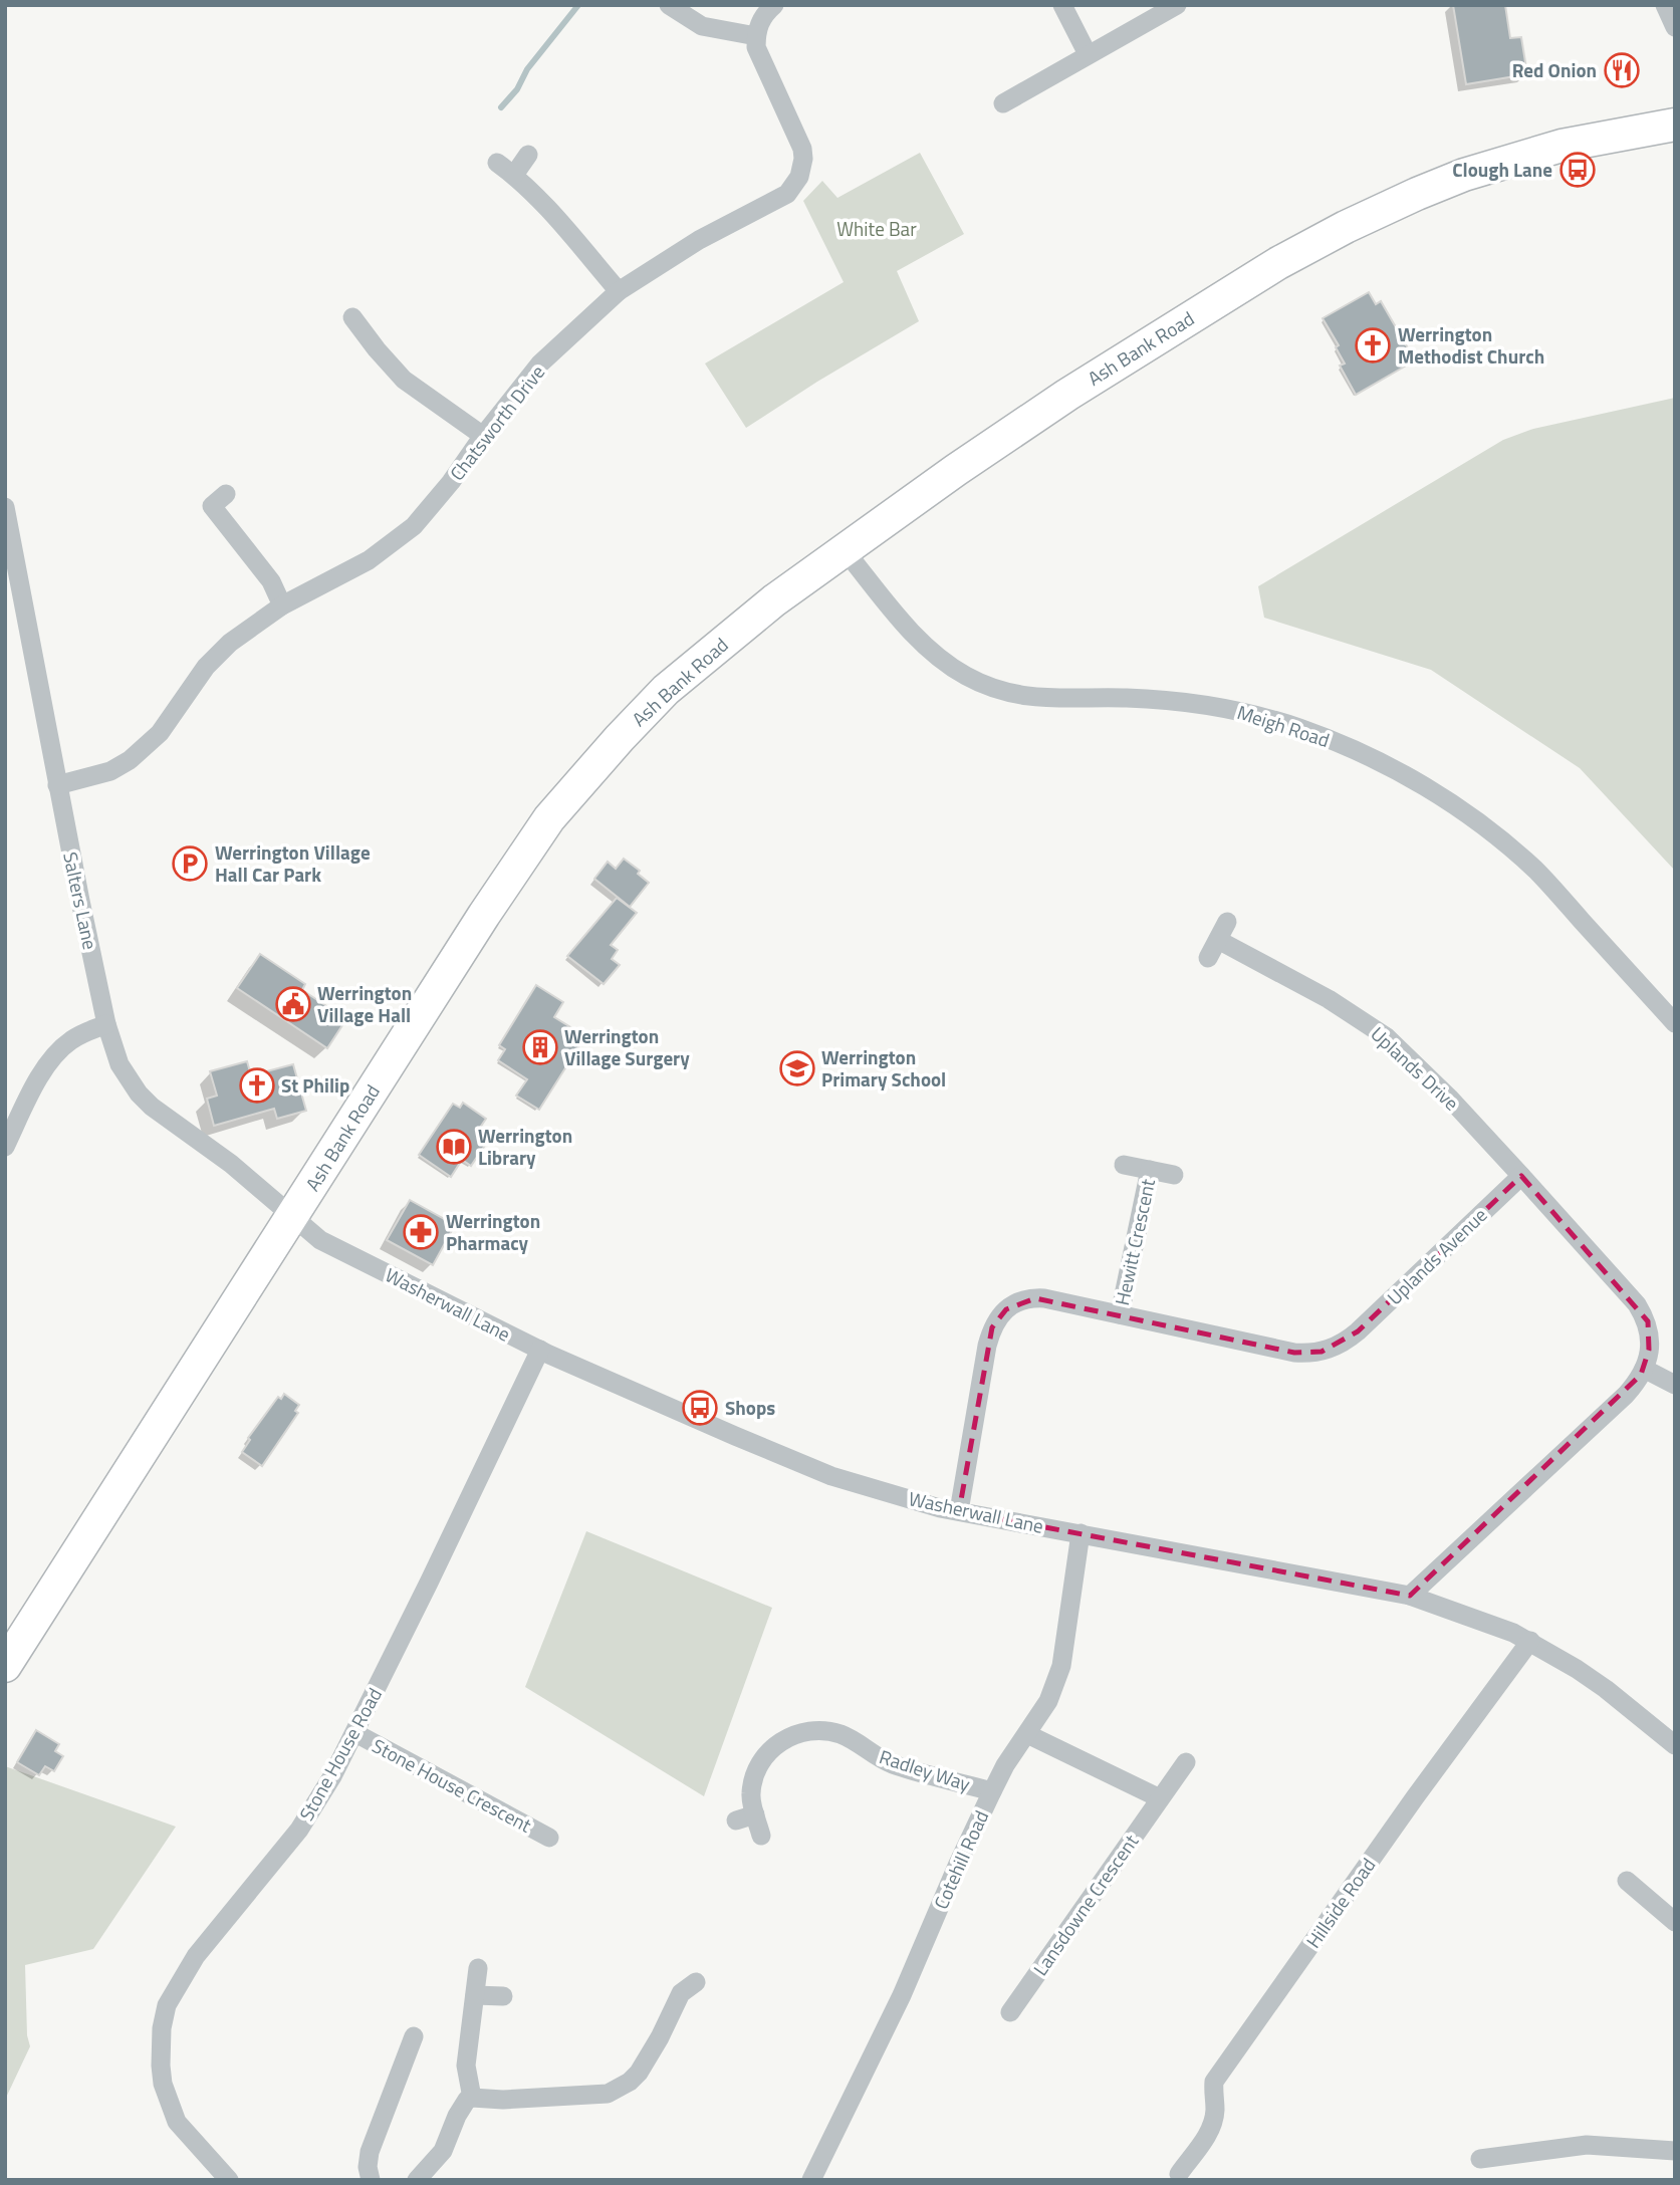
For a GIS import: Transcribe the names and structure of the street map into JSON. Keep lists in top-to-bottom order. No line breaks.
{"streets":{"highway":["Ash Bank Road"],"street":["Chatsworth Drive","Meigh Road","Salters Lane","Uplands Drive","Hewitt Crescent","Uplands Avenue","Washerwall Lane","Stone House Road","Radley Way","Stone House Crescent","Cotehill Road","Hillside Road","Lansdowne Crescent"]},"crossings":[["Ash Bank Road","Meigh Road"],["Ash Bank Road","Salters Lane"],["Ash Bank Road","Washerwall Lane"],["Chatsworth Drive","Salters Lane"],["Salters Lane","Washerwall Lane"],["Uplands Drive","Uplands Avenue"],["Hewitt Crescent","Uplands Avenue"],["Uplands Avenue","Washerwall Lane"],["Washerwall Lane","Stone House Road"],["Washerwall Lane","Cotehill Road"],["Washerwall Lane","Hillside Road"],["Stone House Road","Stone House Crescent"],["Radley Way","Cotehill Road"]],"parks":["White Bar"],"places":{"restaurant":["Red Onion"],"bus stop":["Clough Lane","Shops"],"church":["Werrington Methodist Church","St Philip"],"parking":["Werrington Village Hall Car Park"],"public building":["Werrington Village Hall"],"building":["Werrington Village Surgery"],"school or university":["Werrington Primary School"],"library":["Werrington Library"],"pharmacy":["Werrington Pharmacy"]}}
